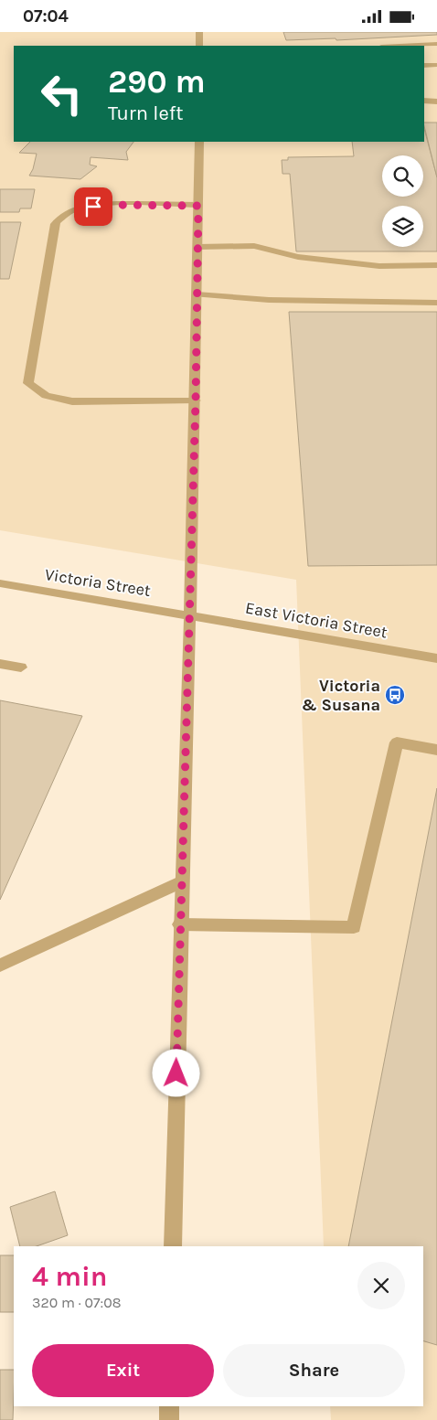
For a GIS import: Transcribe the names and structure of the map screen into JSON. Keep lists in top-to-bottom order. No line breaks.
{"streets":{"street":["Victoria Street","East Victoria Street"]},"crossings":[["Victoria Street","East Victoria Street"]],"places":{"bus stop":["Victoria & Susana"]},"page":{"status":"07:04","turn":["290 m","Turn left"],"heading":["4 min","320 m · 07:08"],"buttons":["Exit","Share"]}}
